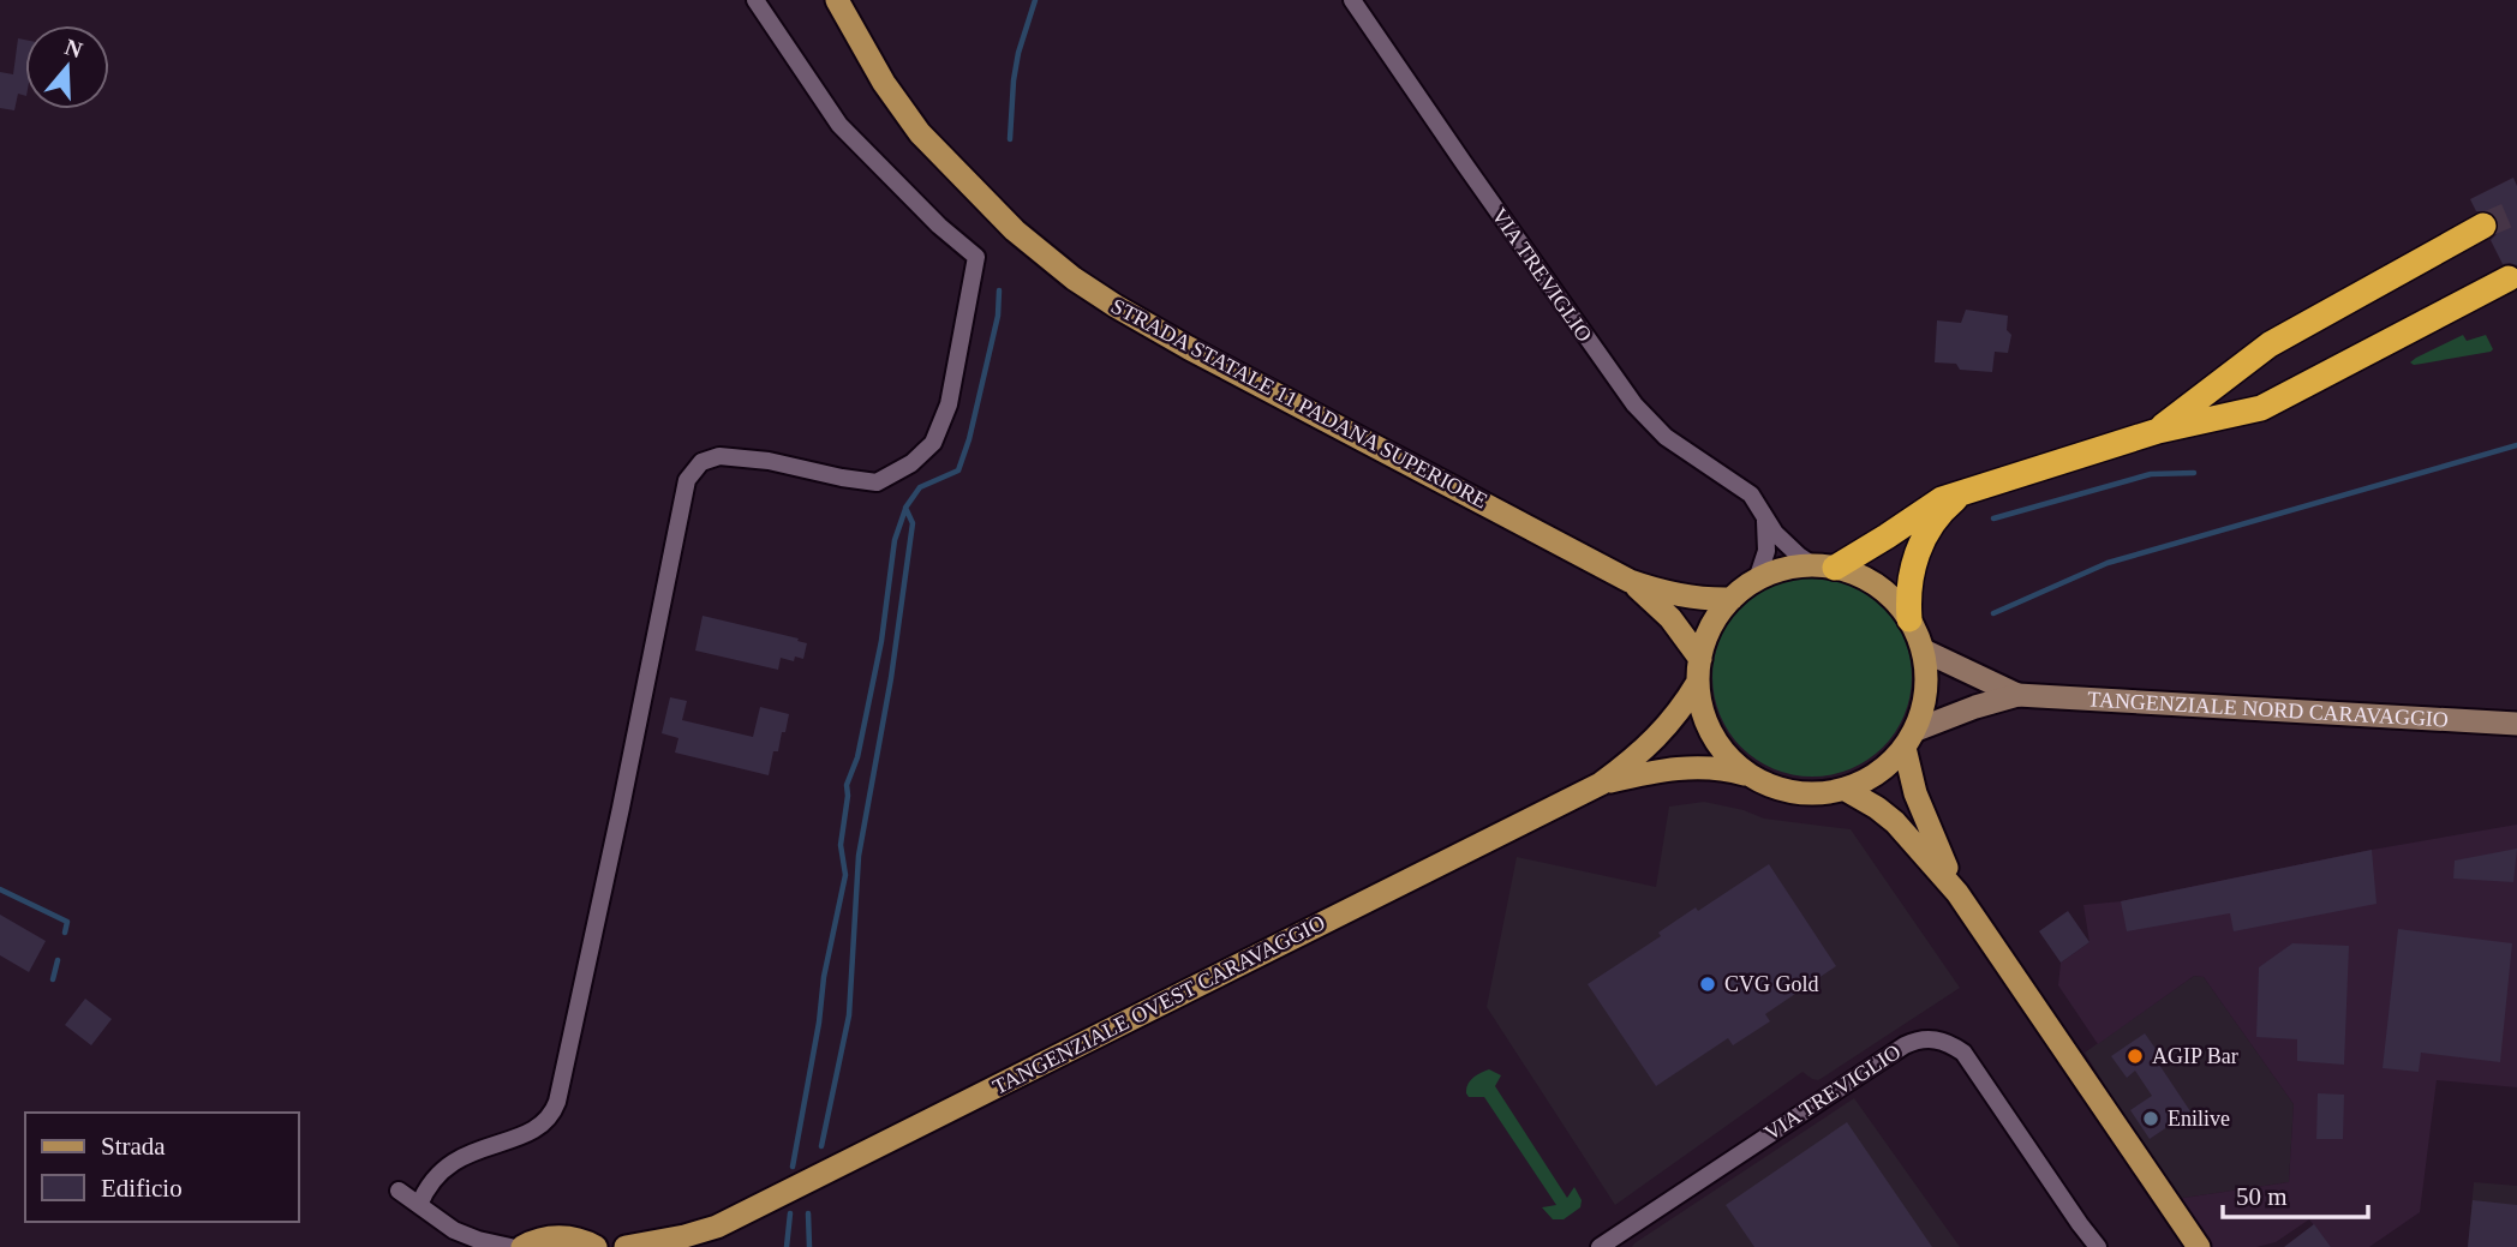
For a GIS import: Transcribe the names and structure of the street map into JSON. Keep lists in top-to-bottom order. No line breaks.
{"streets":{"main road":["STRADA STATALE 11 PADANA SUPERIORE","TANGENZIALE NORD CARAVAGGIO","TANGENZIALE OVEST CARAVAGGIO"],"street":["VIA TREVIGLIO"]},"crossings":[["VIA TREVIGLIO","STRADA STATALE 11 PADANA SUPERIORE"],["VIA TREVIGLIO","TANGENZIALE NORD CARAVAGGIO"],["VIA TREVIGLIO","TANGENZIALE OVEST CARAVAGGIO"],["STRADA STATALE 11 PADANA SUPERIORE","TANGENZIALE NORD CARAVAGGIO"],["STRADA STATALE 11 PADANA SUPERIORE","TANGENZIALE OVEST CARAVAGGIO"],["TANGENZIALE NORD CARAVAGGIO","TANGENZIALE OVEST CARAVAGGIO"]],"places":["CVG Gold","AGIP Bar","Enilive"],"legend":["Strada","Edificio"],"scale_bar":"50 m","north":"top"}
